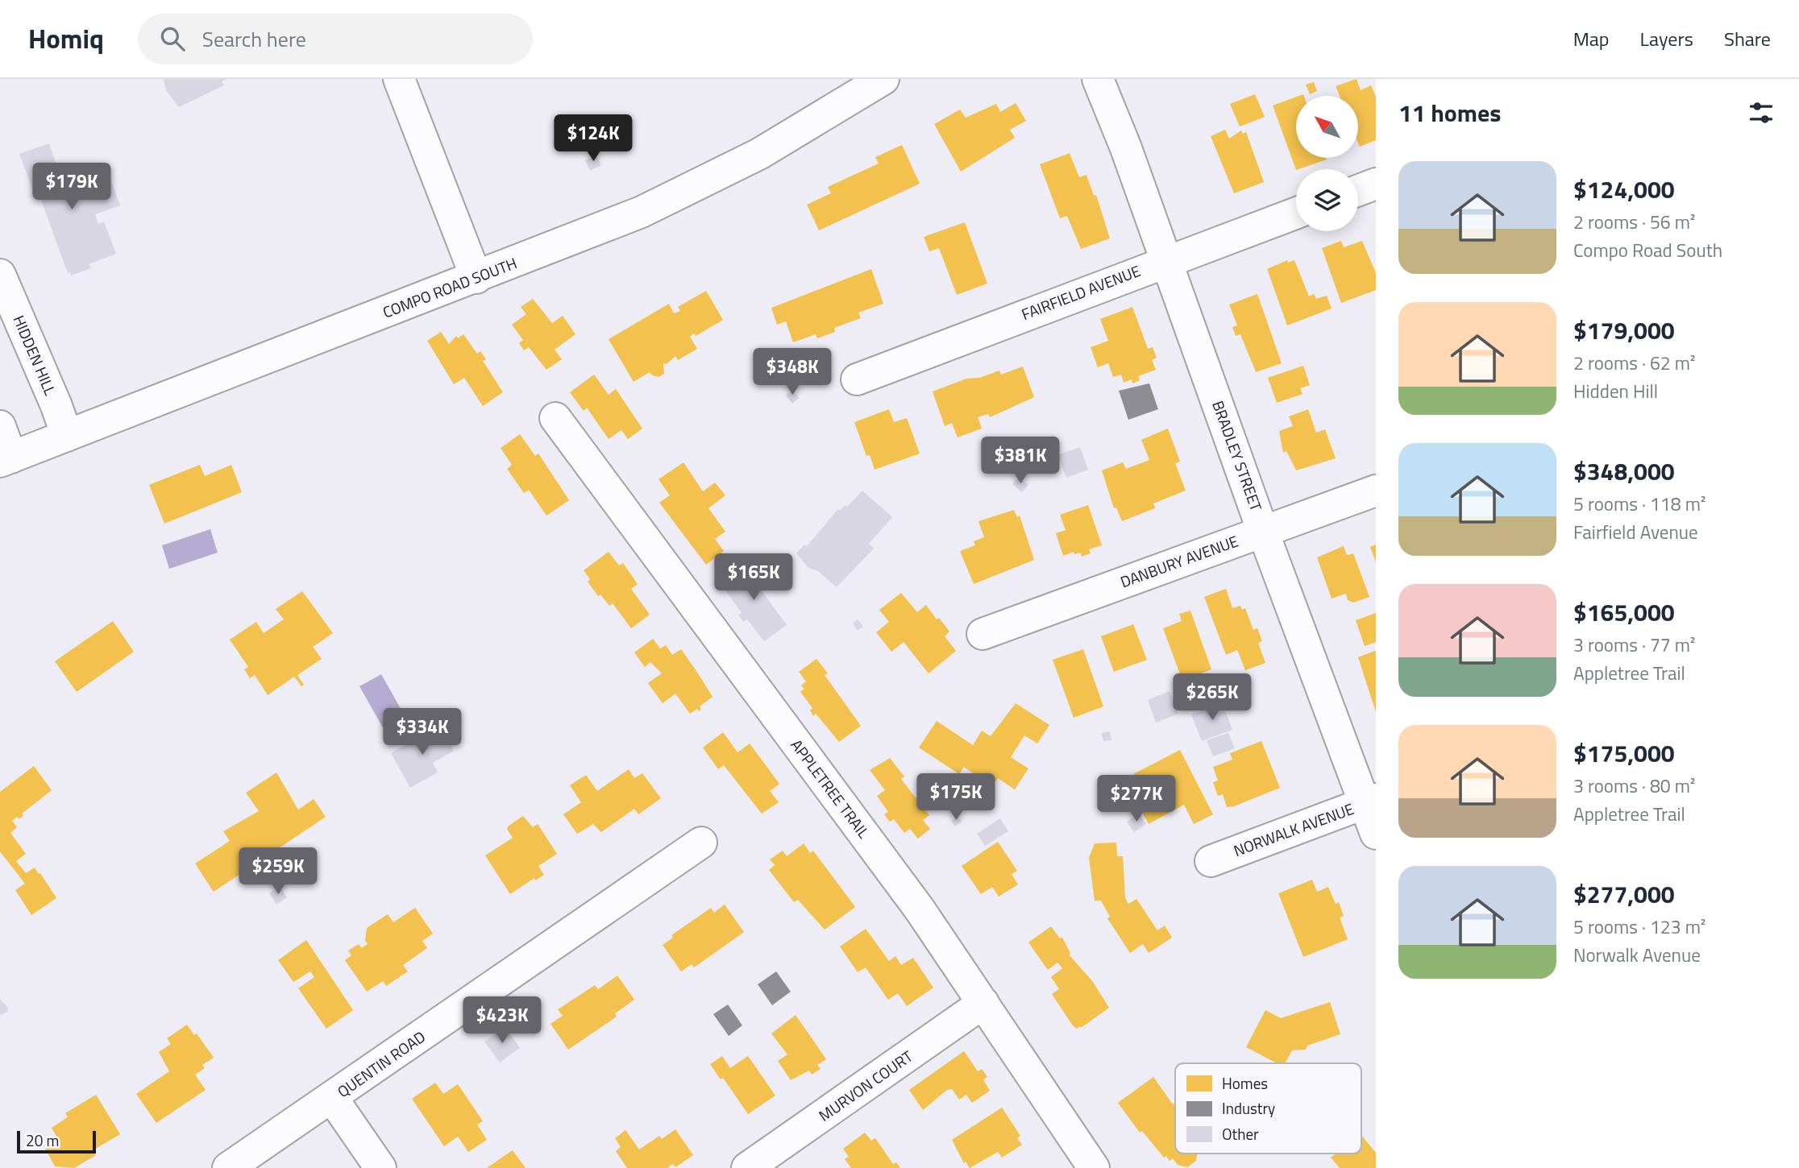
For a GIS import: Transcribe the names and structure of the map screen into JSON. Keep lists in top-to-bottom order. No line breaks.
{"streets":{"street":["COMPO ROAD SOUTH","FAIRFIELD AVENUE","HIDDEN HILL","BRADLEY STREET","DANBURY AVENUE","APPLETREE TRAIL","NORWALK AVENUE","QUENTIN ROAD","MURVON COURT"]},"crossings":[["COMPO ROAD SOUTH","HIDDEN HILL"],["FAIRFIELD AVENUE","BRADLEY STREET"],["BRADLEY STREET","DANBURY AVENUE"],["BRADLEY STREET","NORWALK AVENUE"],["APPLETREE TRAIL","MURVON COURT"]],"legend":["Homes","Industry","Other"],"scale_bar":"20 m","north":"top left","page":{"header":"Homiq","search":"Search here","nav":["Map","Layers","Share"],"heading":"11 homes","price":["$124K","$179K","$348K","$381K","$165K","$265K","$334K","$175K","$277K","$259K","$423K"],"list":[{"name":"$124,000","note":"2 rooms · 56 m² · Compo Road South"},{"name":"$179,000","note":"2 rooms · 62 m² · Hidden Hill"},{"name":"$348,000","note":"5 rooms · 118 m² · Fairfield Avenue"},{"name":"$165,000","note":"3 rooms · 77 m² · Appletree Trail"},{"name":"$175,000","note":"3 rooms · 80 m² · Appletree Trail"},{"name":"$277,000","note":"5 rooms · 123 m² · Norwalk Avenue"}],"scale":"20 m"}}
